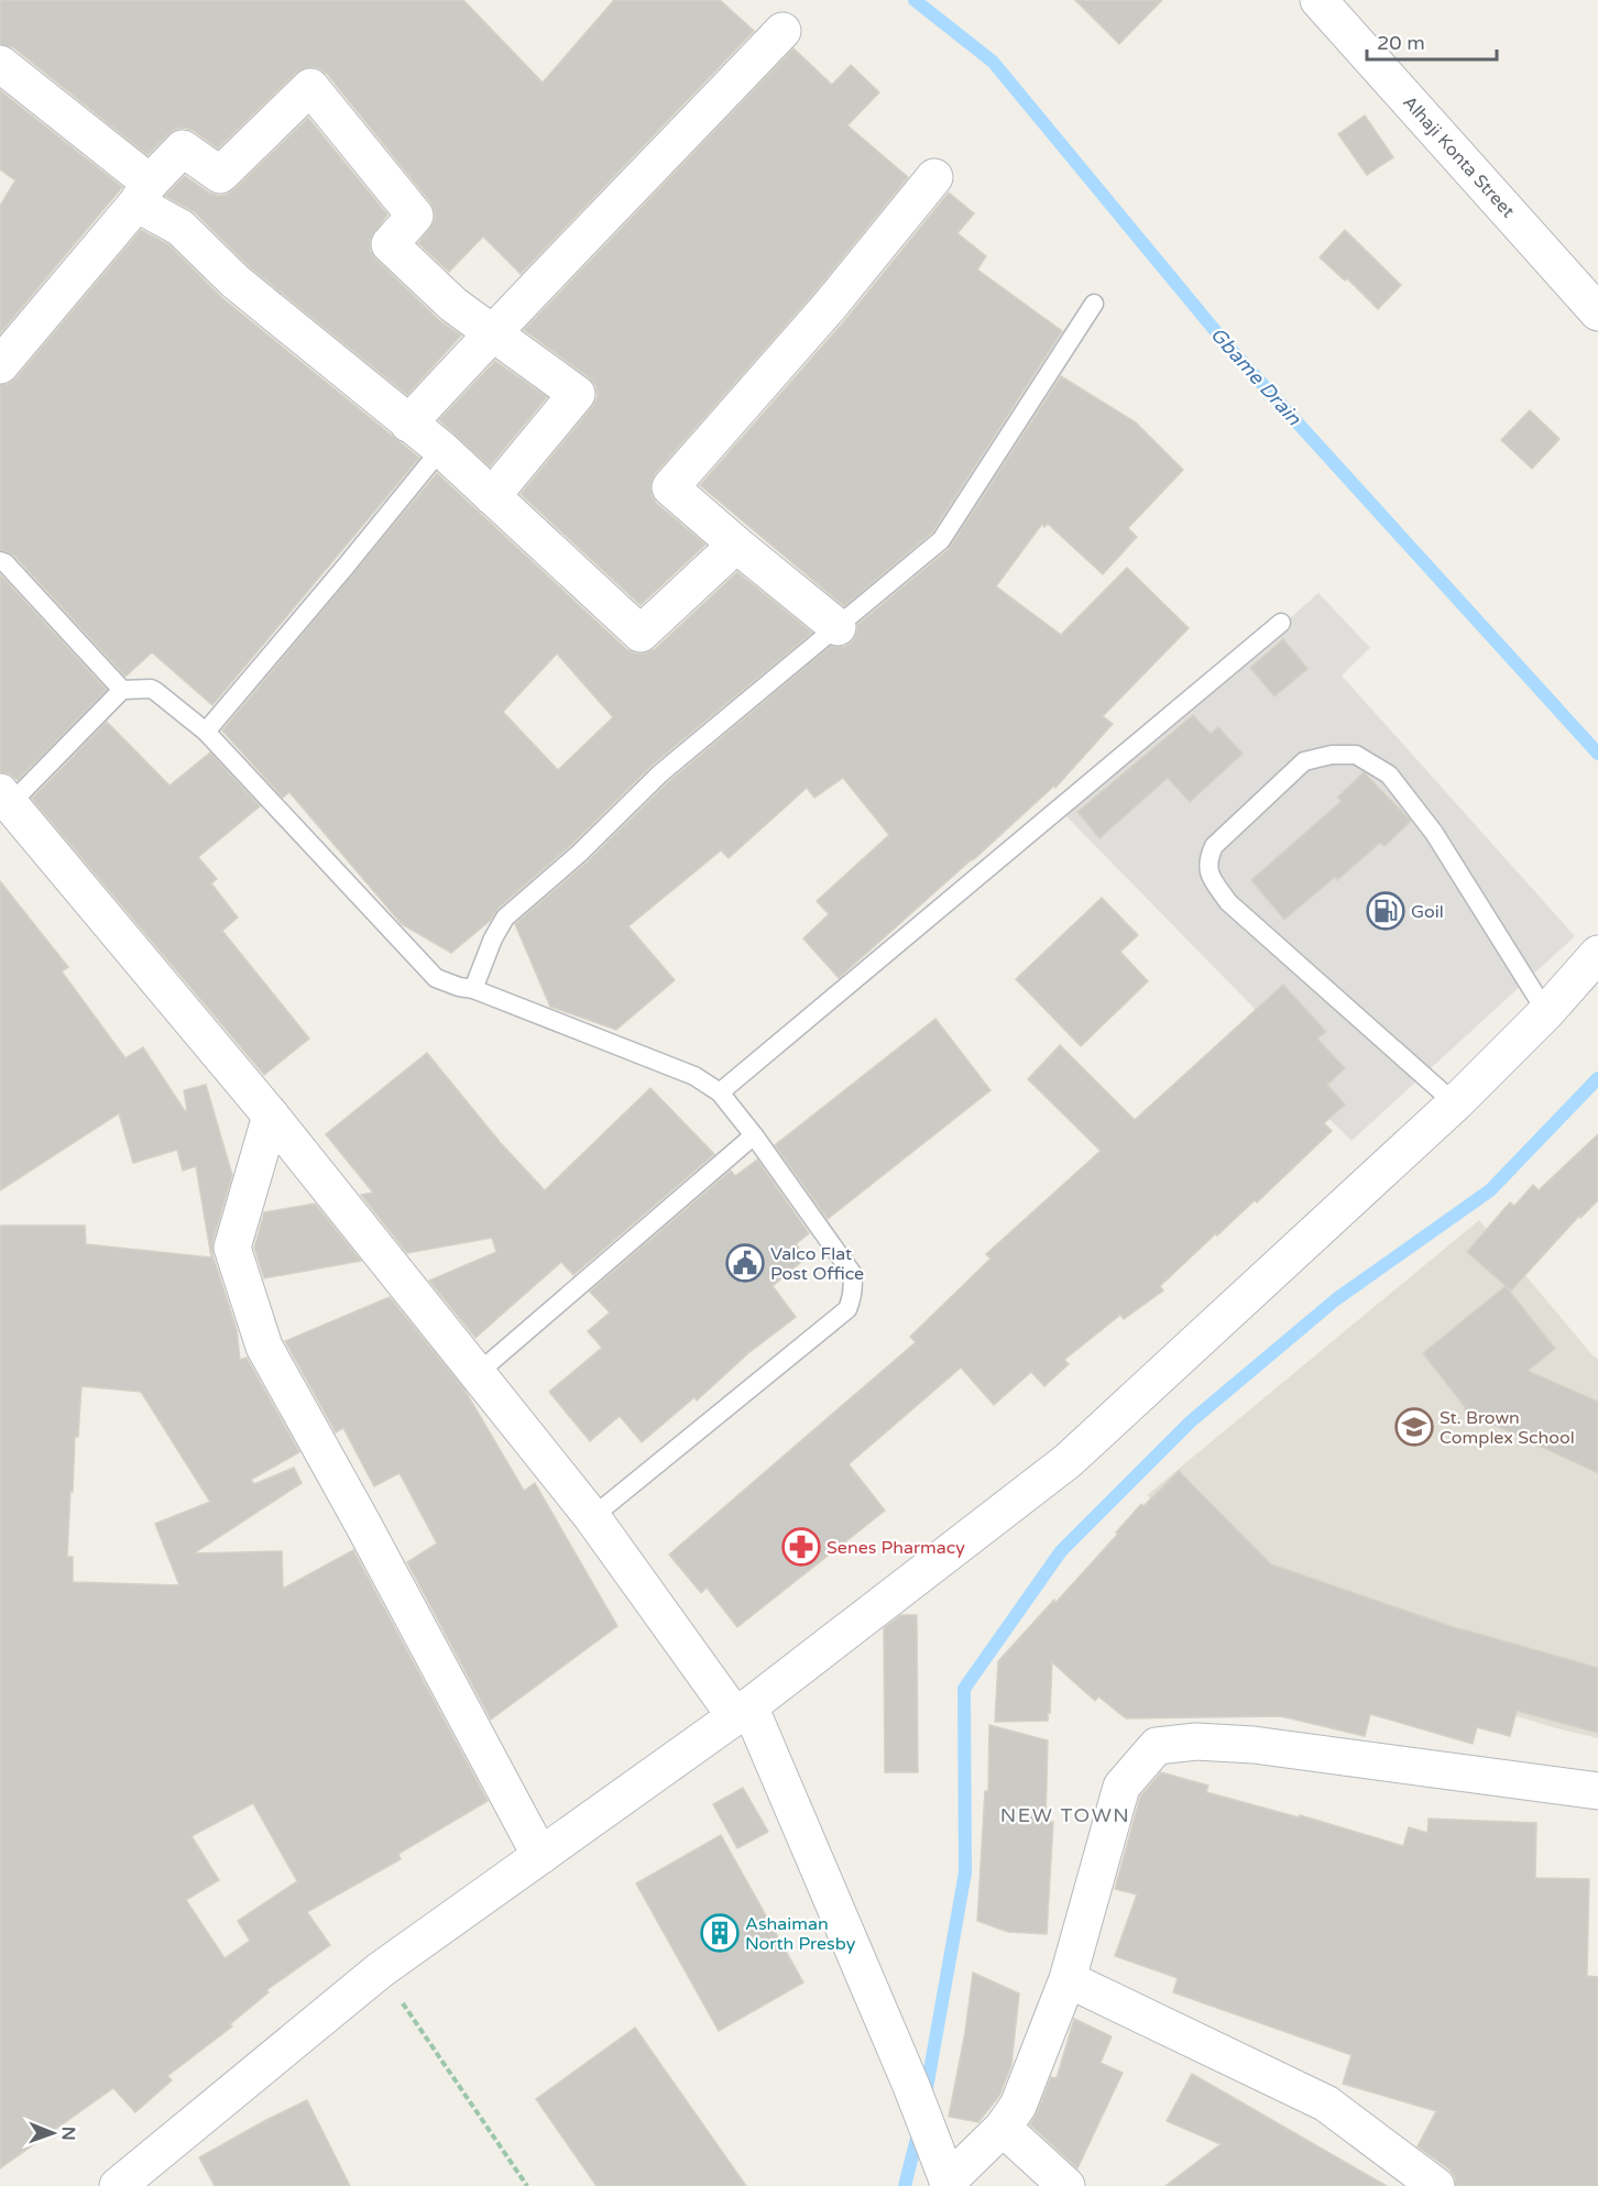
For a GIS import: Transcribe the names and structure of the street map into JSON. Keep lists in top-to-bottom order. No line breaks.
{"streets":{"street":["Alhaji Konta Street"]},"districts":["NEW TOWN"],"water":["Gbame Drain"],"places":{"fuel station":["Goil"],"public building":["Valco Flat Post Office"],"school or university":["St. Brown Complex School"],"pharmacy":["Senes Pharmacy"],"building":["Ashaiman North Presby"]},"scale_bar":"20 m","north":"right"}
